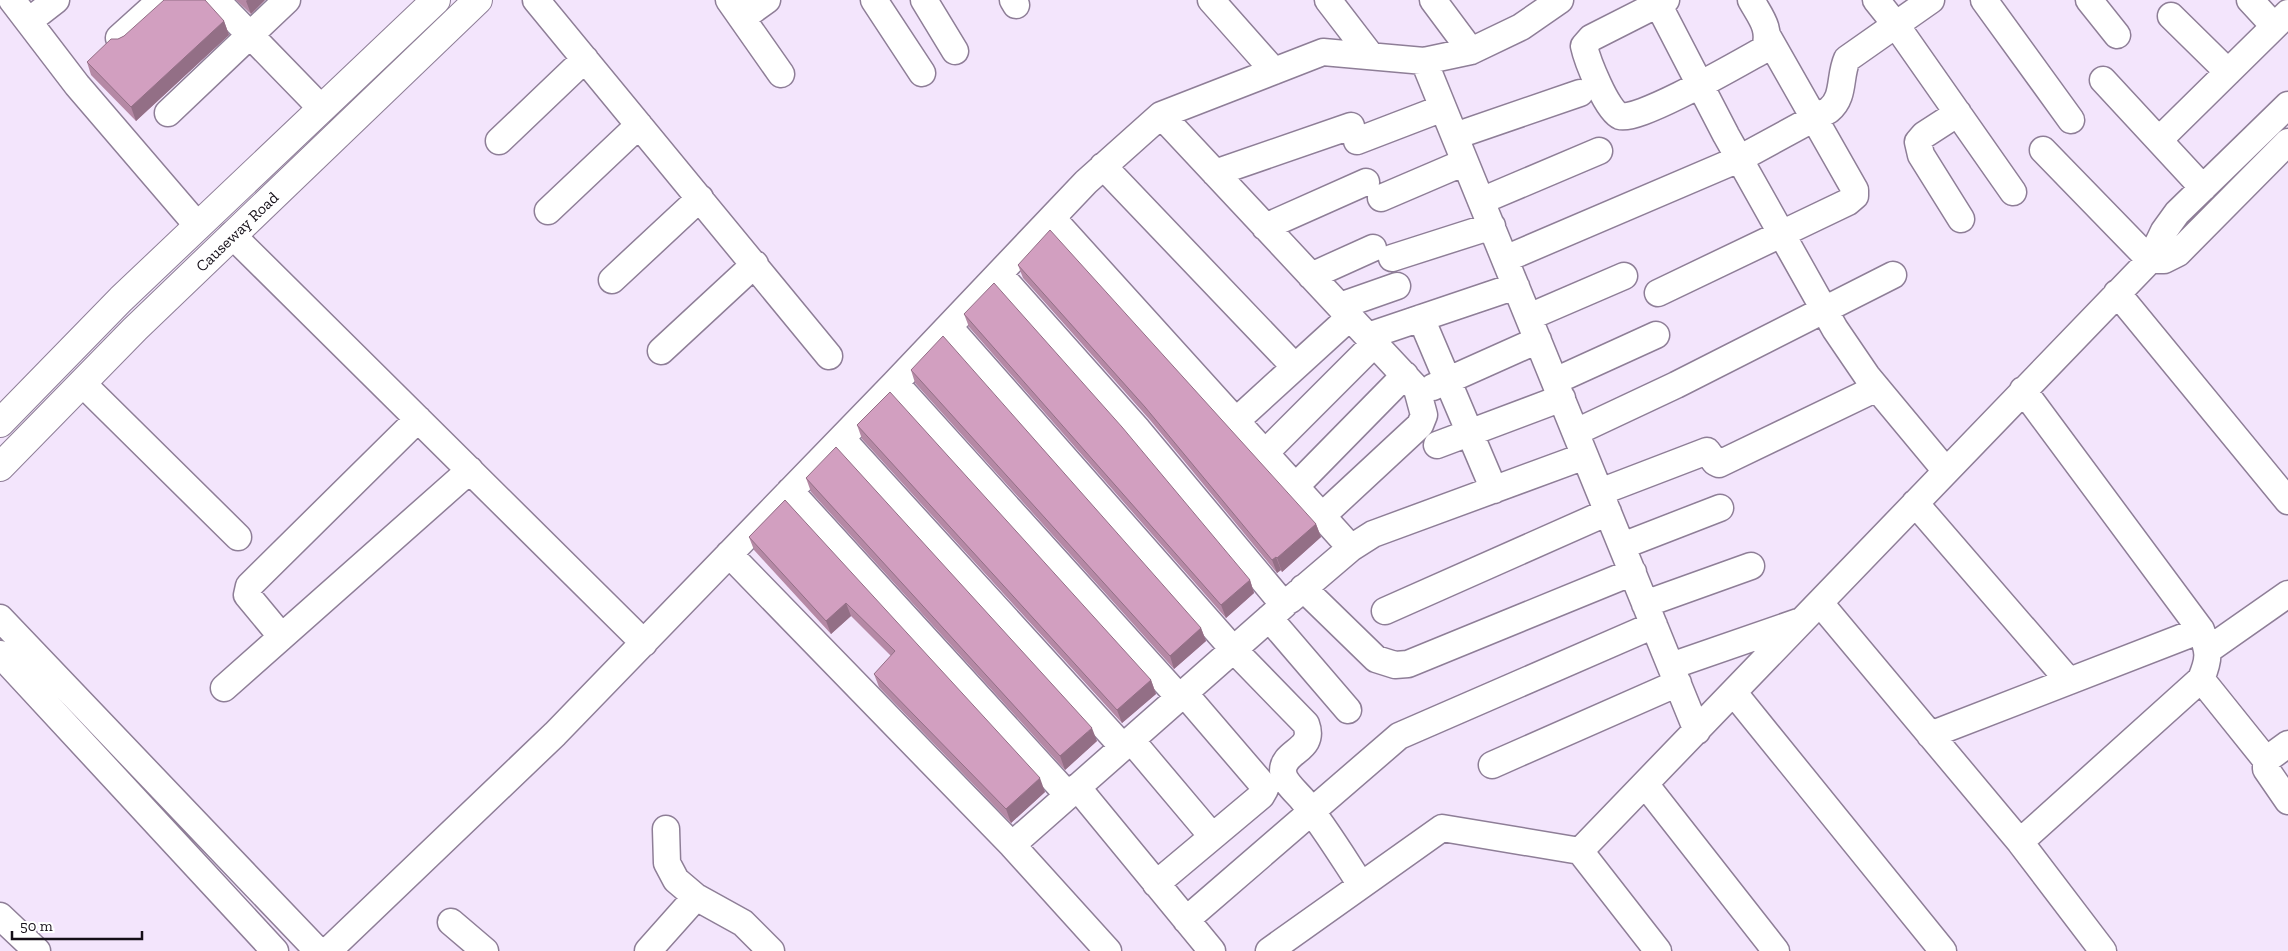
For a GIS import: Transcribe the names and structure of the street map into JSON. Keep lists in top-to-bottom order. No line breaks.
{"streets":{"main road":["Causeway Road"]},"scale_bar":"50 m"}
